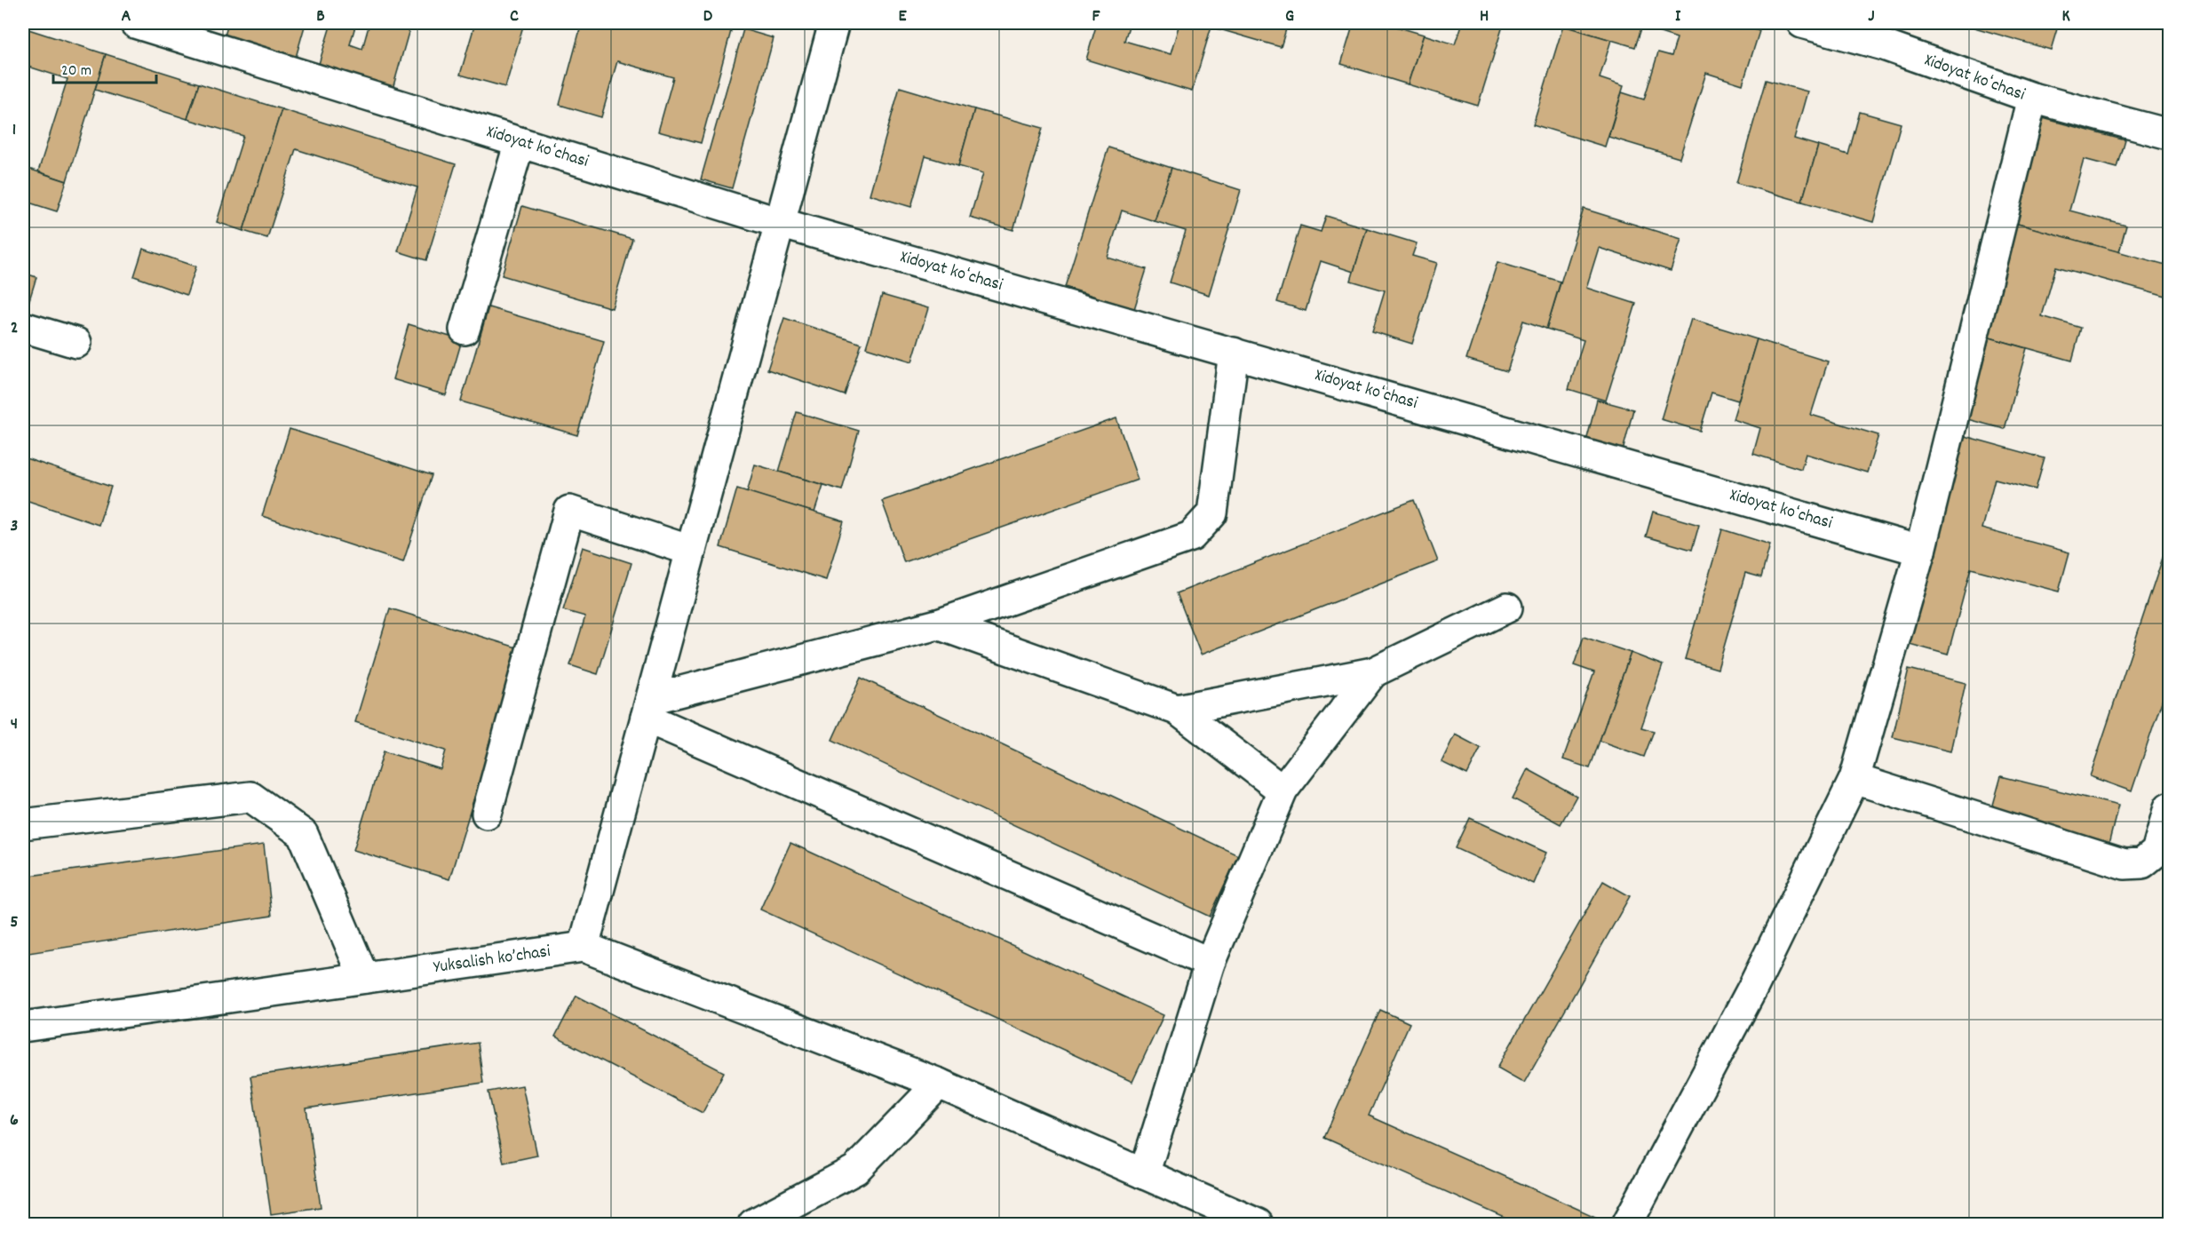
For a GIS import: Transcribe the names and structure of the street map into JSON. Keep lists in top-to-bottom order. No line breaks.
{"streets":{"street":["Xidoyat koʻchasi","Yuksalish ko’chasi"]},"scale_bar":"20 m","grid":{"columns":["A","B","C","D","E","F","G","H","I","J","K"],"rows":["1","2","3","4","5","6"]}}
